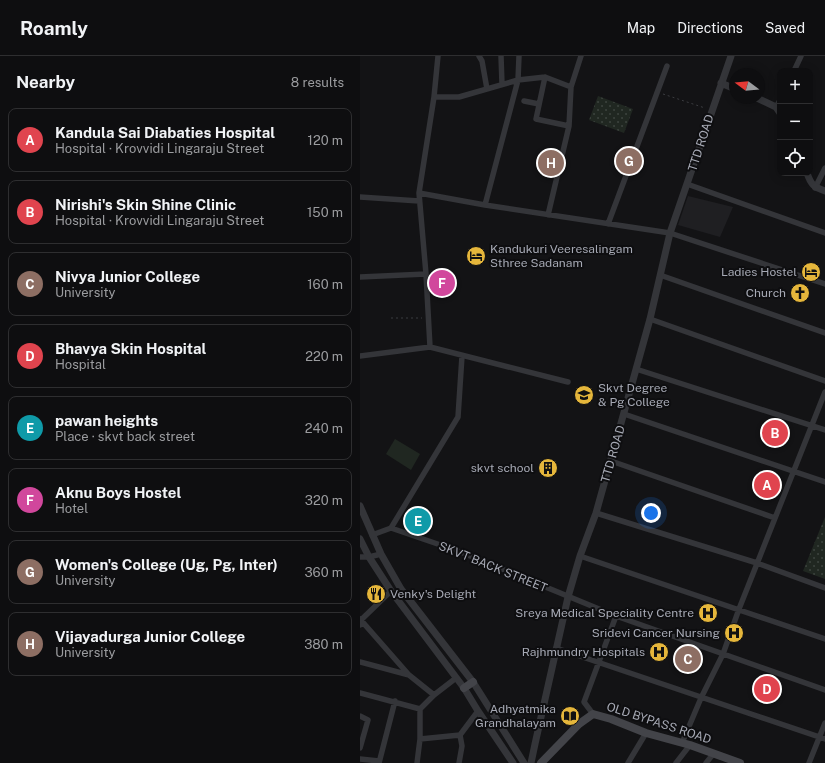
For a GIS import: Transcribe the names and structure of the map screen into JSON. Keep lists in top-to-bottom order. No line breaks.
{"streets":{"main road":["OLD BYPASS ROAD"],"street":["TTD ROAD","SKVT BACK STREET"]},"crossings":[["TTD ROAD","SKVT BACK STREET"]],"places":{"hotel":["Kandukuri Veeresalingam Sthree Sadanam","Ladies Hostel"],"church":["Church"],"school or university":["Skvt Degree & Pg College"],"building":["skvt school"],"restaurant":["Venky's Delight"],"hospital":["Sreya Medical Speciality Centre","Sridevi Cancer Nursing","Rajhmundry Hospitals"],"library":["Adhyatmika Grandhalayam"]},"north":"left","page":{"header":"Roamly","nav":["Map","Directions","Saved"],"heading":["Nearby","8 results"],"map_buttons":["+","−"],"list":[{"mark":"A","name":"Kandula Sai Diabaties Hospital","note":"Hospital · Krovvidi Lingaraju Street","value":"120 m"},{"mark":"B","name":"Nirishi's Skin Shine Clinic","note":"Hospital · Krovvidi Lingaraju Street","value":"150 m"},{"mark":"C","name":"Nivya Junior College","note":"University","value":"160 m"},{"mark":"D","name":"Bhavya Skin Hospital","note":"Hospital","value":"220 m"},{"mark":"E","name":"pawan heights","note":"Place · skvt back street","value":"240 m"},{"mark":"F","name":"Aknu Boys Hostel","note":"Hotel","value":"320 m"},{"mark":"G","name":"Women's College (Ug, Pg, Inter)","note":"University","value":"360 m"},{"mark":"H","name":"Vijayadurga Junior College","note":"University","value":"380 m"}],"pins":["G","H","F","B","A","E","C","D"]}}
